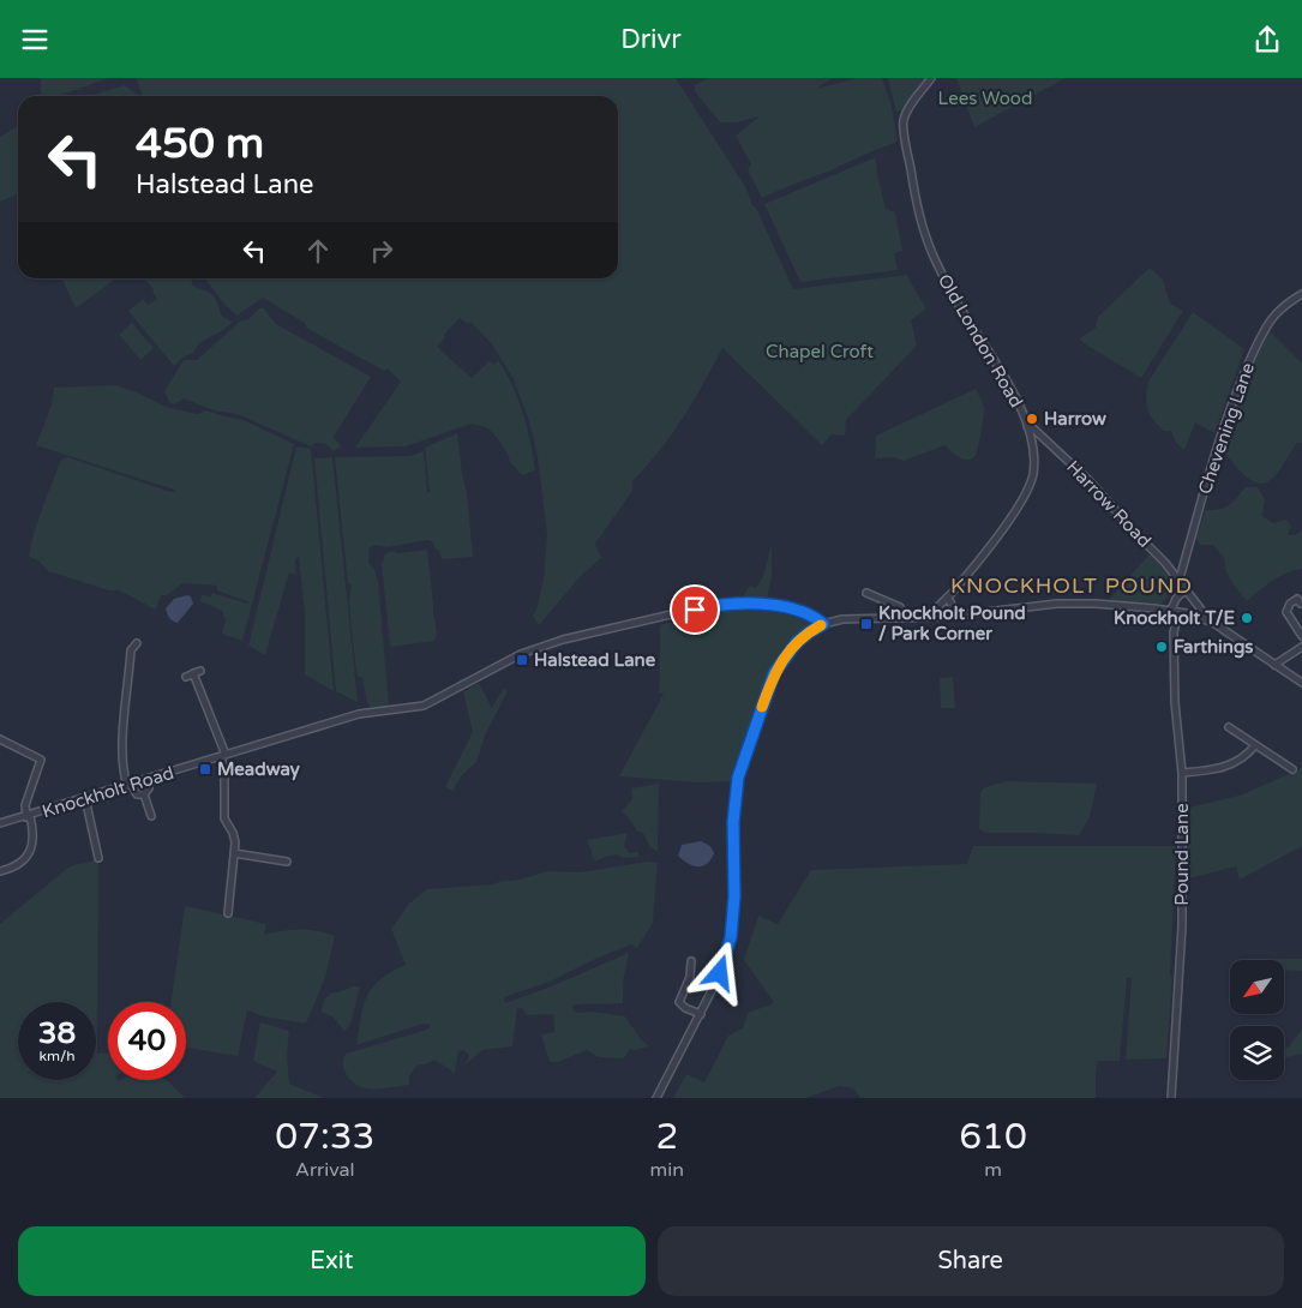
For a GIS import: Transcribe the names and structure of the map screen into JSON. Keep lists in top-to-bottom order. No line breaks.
{"streets":{"street":["Old London Road","Chevening Lane","Harrow Road","Knockholt Road","Pound Lane"]},"crossings":[["Old London Road","Harrow Road"],["Chevening Lane","Harrow Road"]],"districts":["KNOCKHOLT POUND"],"parks":["Lees Wood","Chapel Croft"],"places":{"other":["Harrow","Knockholt T/E","Farthings"],"transit":["Knockholt Pound / Park Corner","Halstead Lane","Meadway"]},"north":"bottom left","page":{"header":"Drivr","turn":["450 m","Halstead Lane"],"speed":"38 km/h","limit":"40","eta":["07:33","Arrival","2","min","610","m"],"buttons":["Exit","Share"]}}
